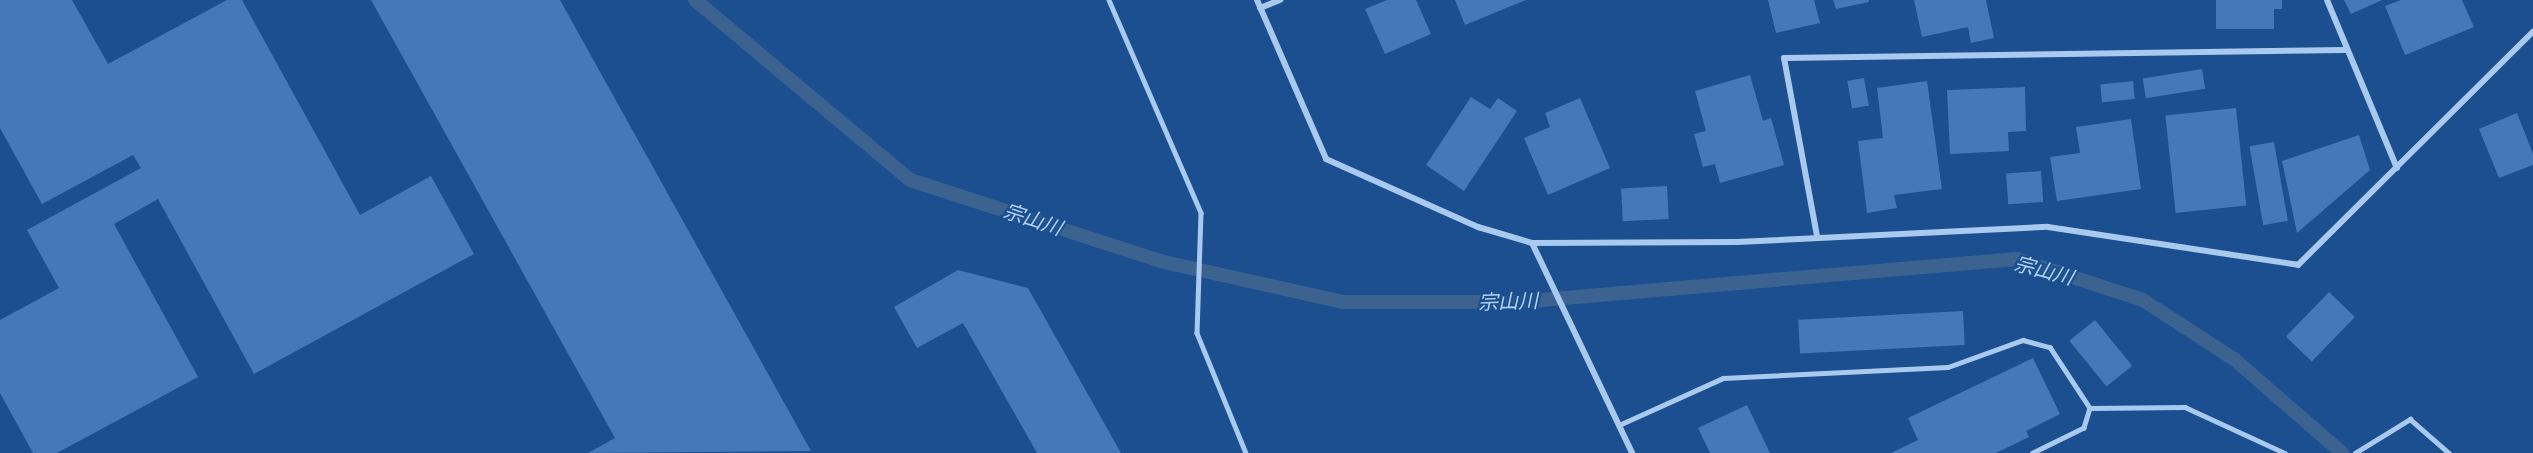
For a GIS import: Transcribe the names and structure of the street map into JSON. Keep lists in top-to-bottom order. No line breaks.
{"water":["宗山川"]}
